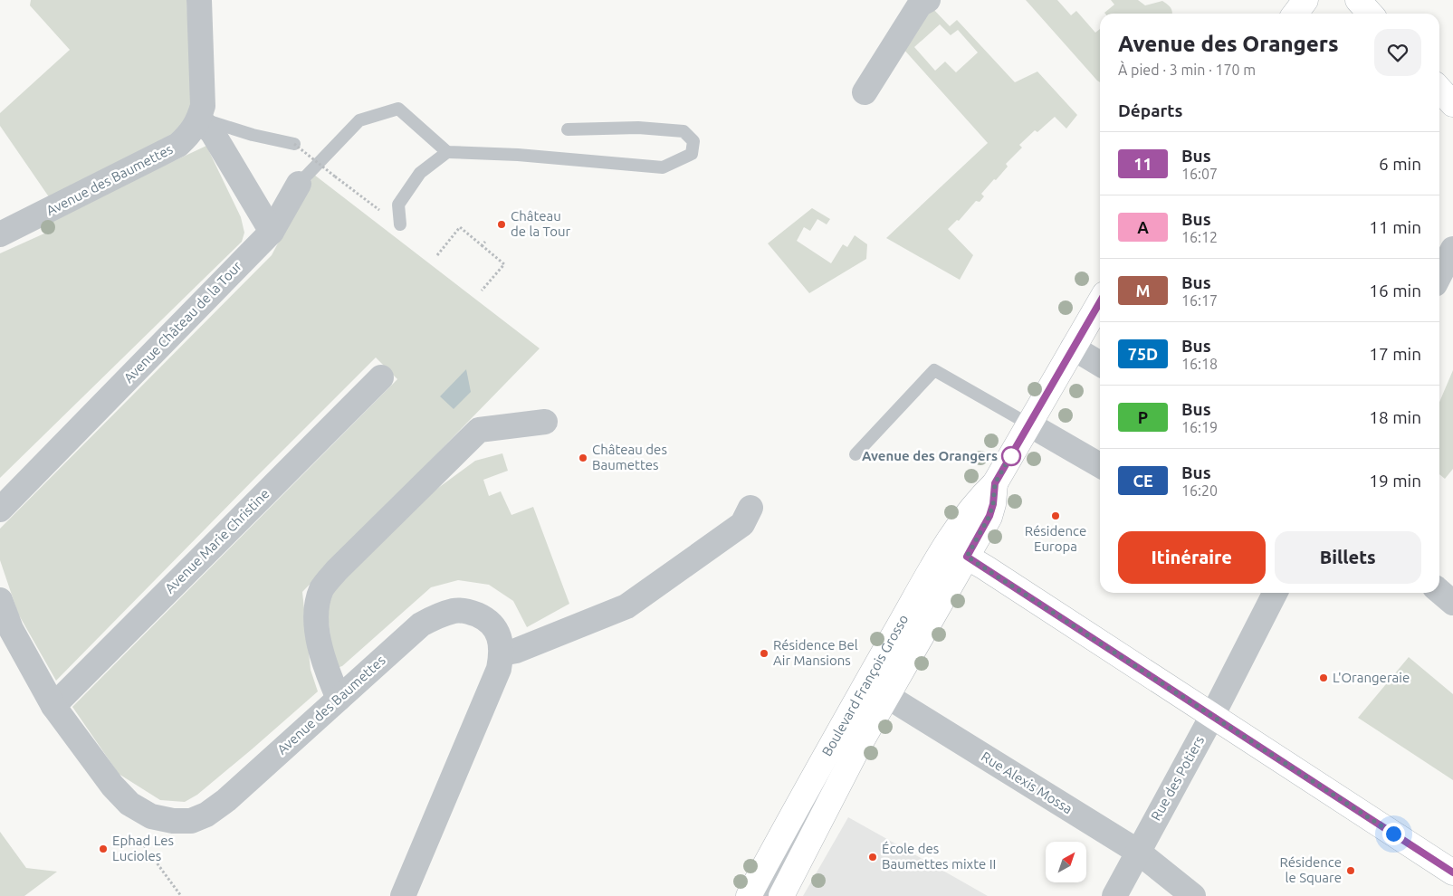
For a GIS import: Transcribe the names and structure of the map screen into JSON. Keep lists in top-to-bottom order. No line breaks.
{"streets":{"main road":["Boulevard François Grosso"],"street":["Avenue des Baumettes","Avenue Château de la Tour","Avenue Marie Christine","Rue des Potiers","Rue Alexis Mossa"]},"crossings":[["Avenue des Baumettes","Avenue Marie Christine"],["Boulevard François Grosso","Rue Alexis Mossa"],["Rue des Potiers","Rue Alexis Mossa"]],"places":["Château de la Tour","Avenue des Orangers","Château des Baumettes","Résidence Europa","Résidence Bel Air Mansions","L'Orangeraie","Ephad Les Lucioles","École des Baumettes mixte II","Résidence le Square"],"lines":["bus line 11"],"north":"top right","page":{"heading":[["Avenue des Orangers","À pied · 3 min · 170 m"],"Départs"],"list":[{"mark":"11","name":"Bus","note":"16:07","value":"6 min"},{"mark":"A","name":"Bus","note":"16:12","value":"11 min"},{"mark":"M","name":"Bus","note":"16:17","value":"16 min"},{"mark":"75D","name":"Bus","note":"16:18","value":"17 min"},{"mark":"P","name":"Bus","note":"16:19","value":"18 min"},{"mark":"CE","name":"Bus","note":"16:20","value":"19 min"}],"buttons":["Itinéraire","Billets"]}}
